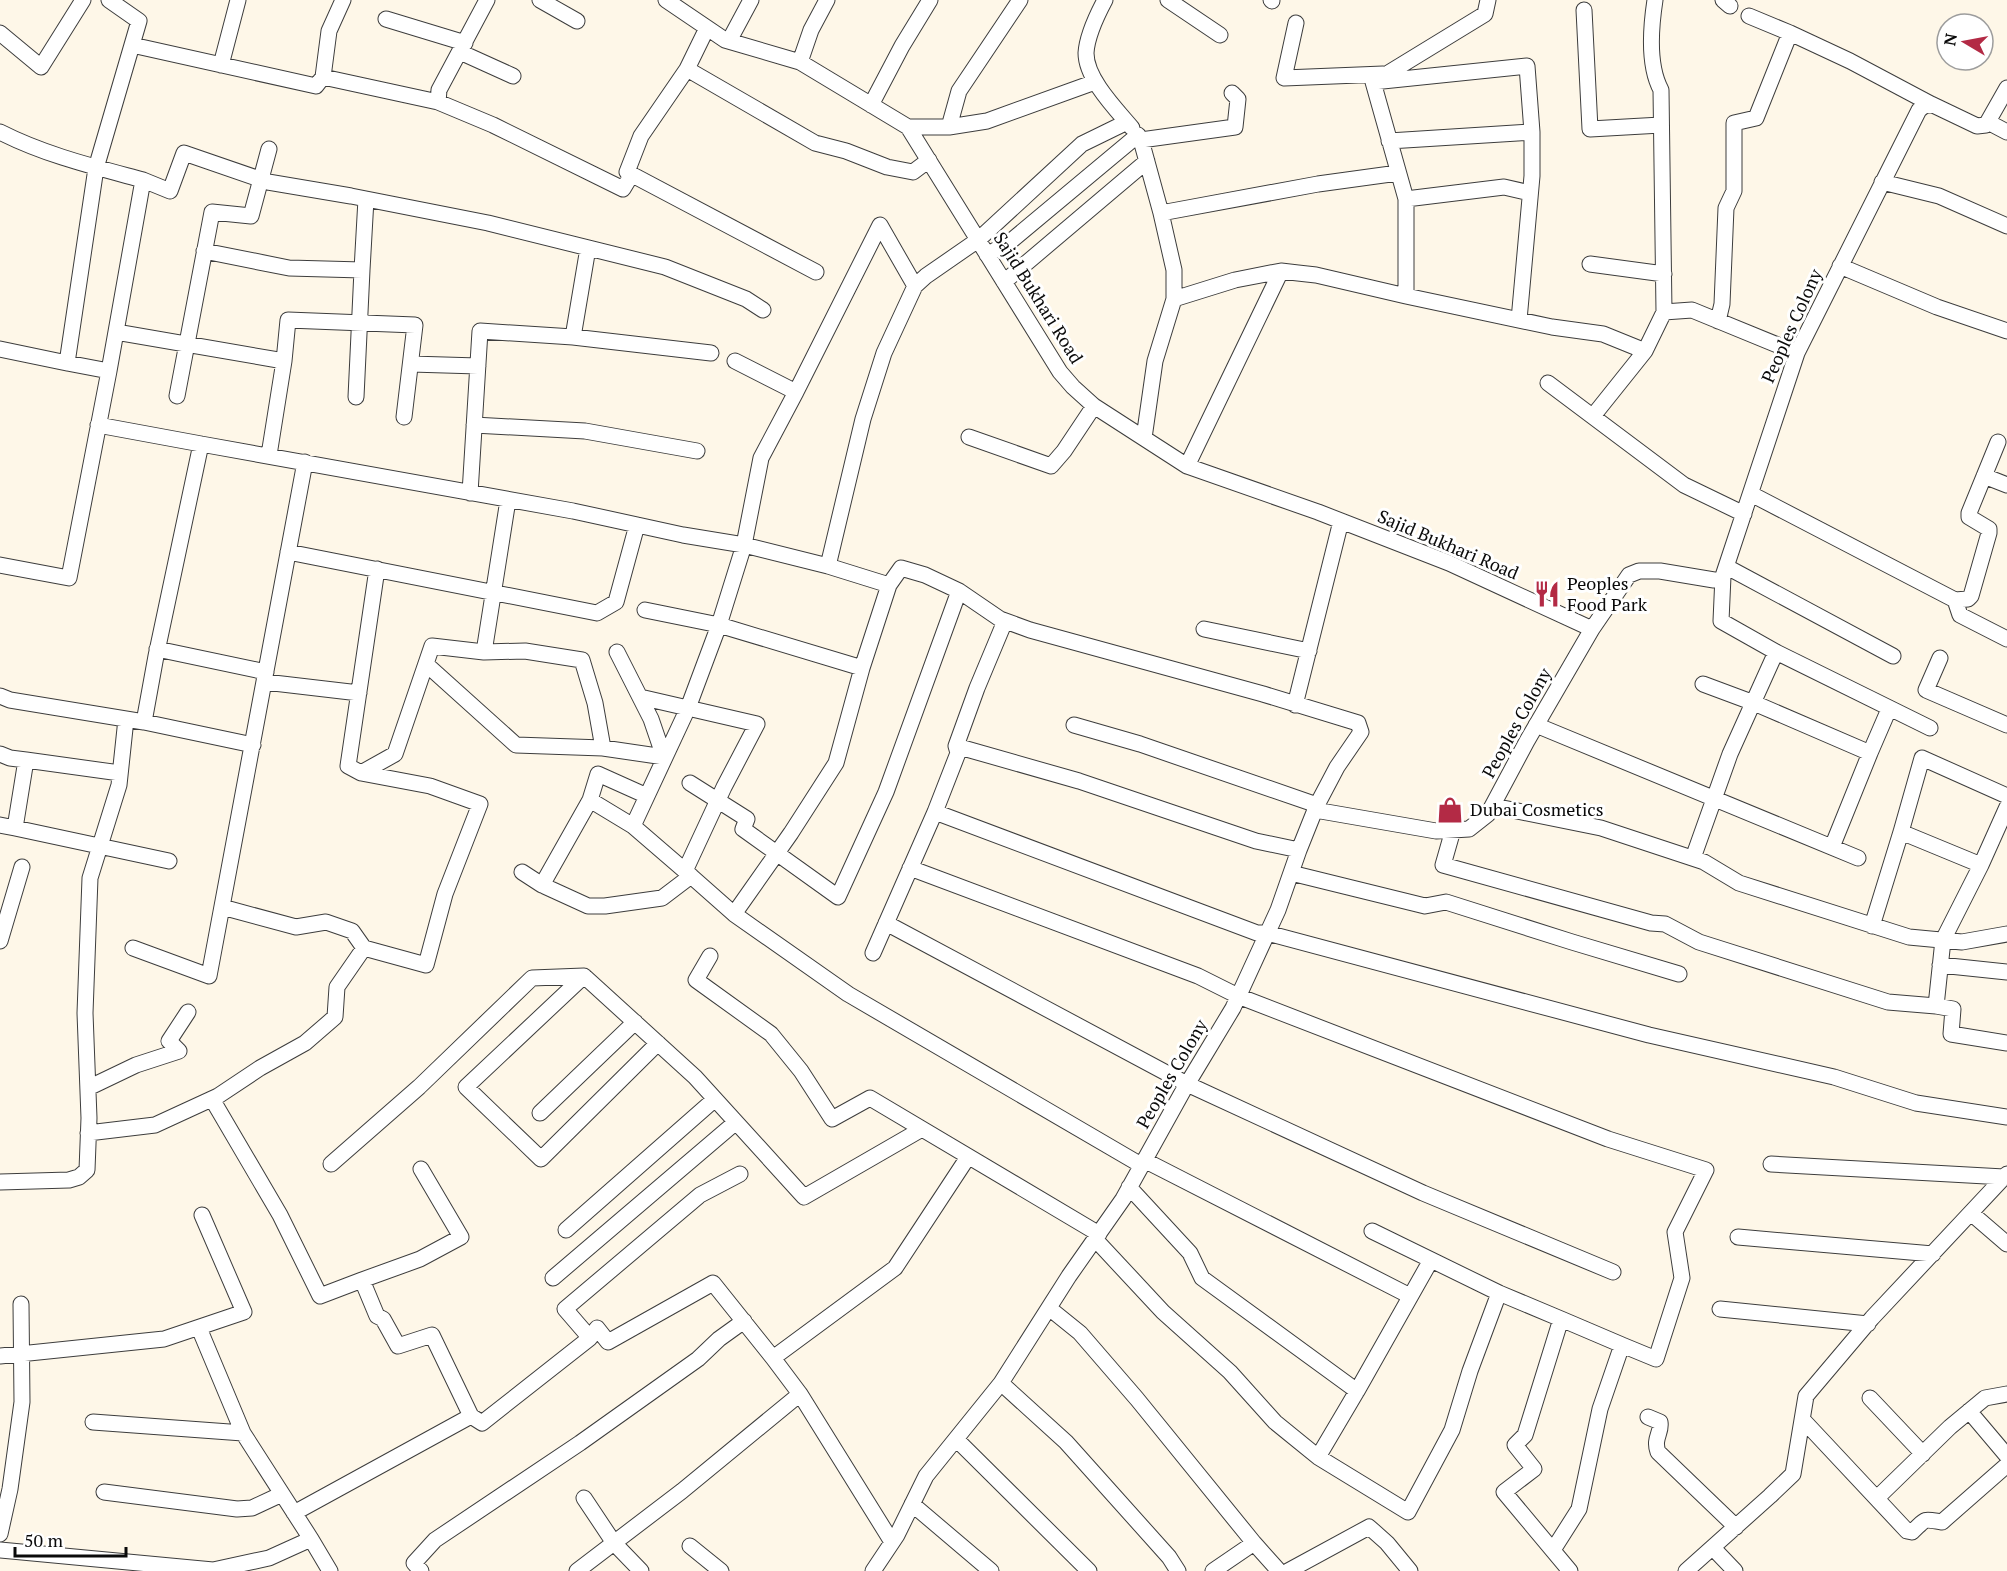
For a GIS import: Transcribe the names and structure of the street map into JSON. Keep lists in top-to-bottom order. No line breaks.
{"streets":{"street":["Sajid Bukhari Road","Peoples Colony"]},"crossings":[["Sajid Bukhari Road","Peoples Colony"]],"places":{"restaurant":["Peoples Food Park"],"shop":["Dubai Cosmetics"]},"scale_bar":"50 m","north":"left"}
